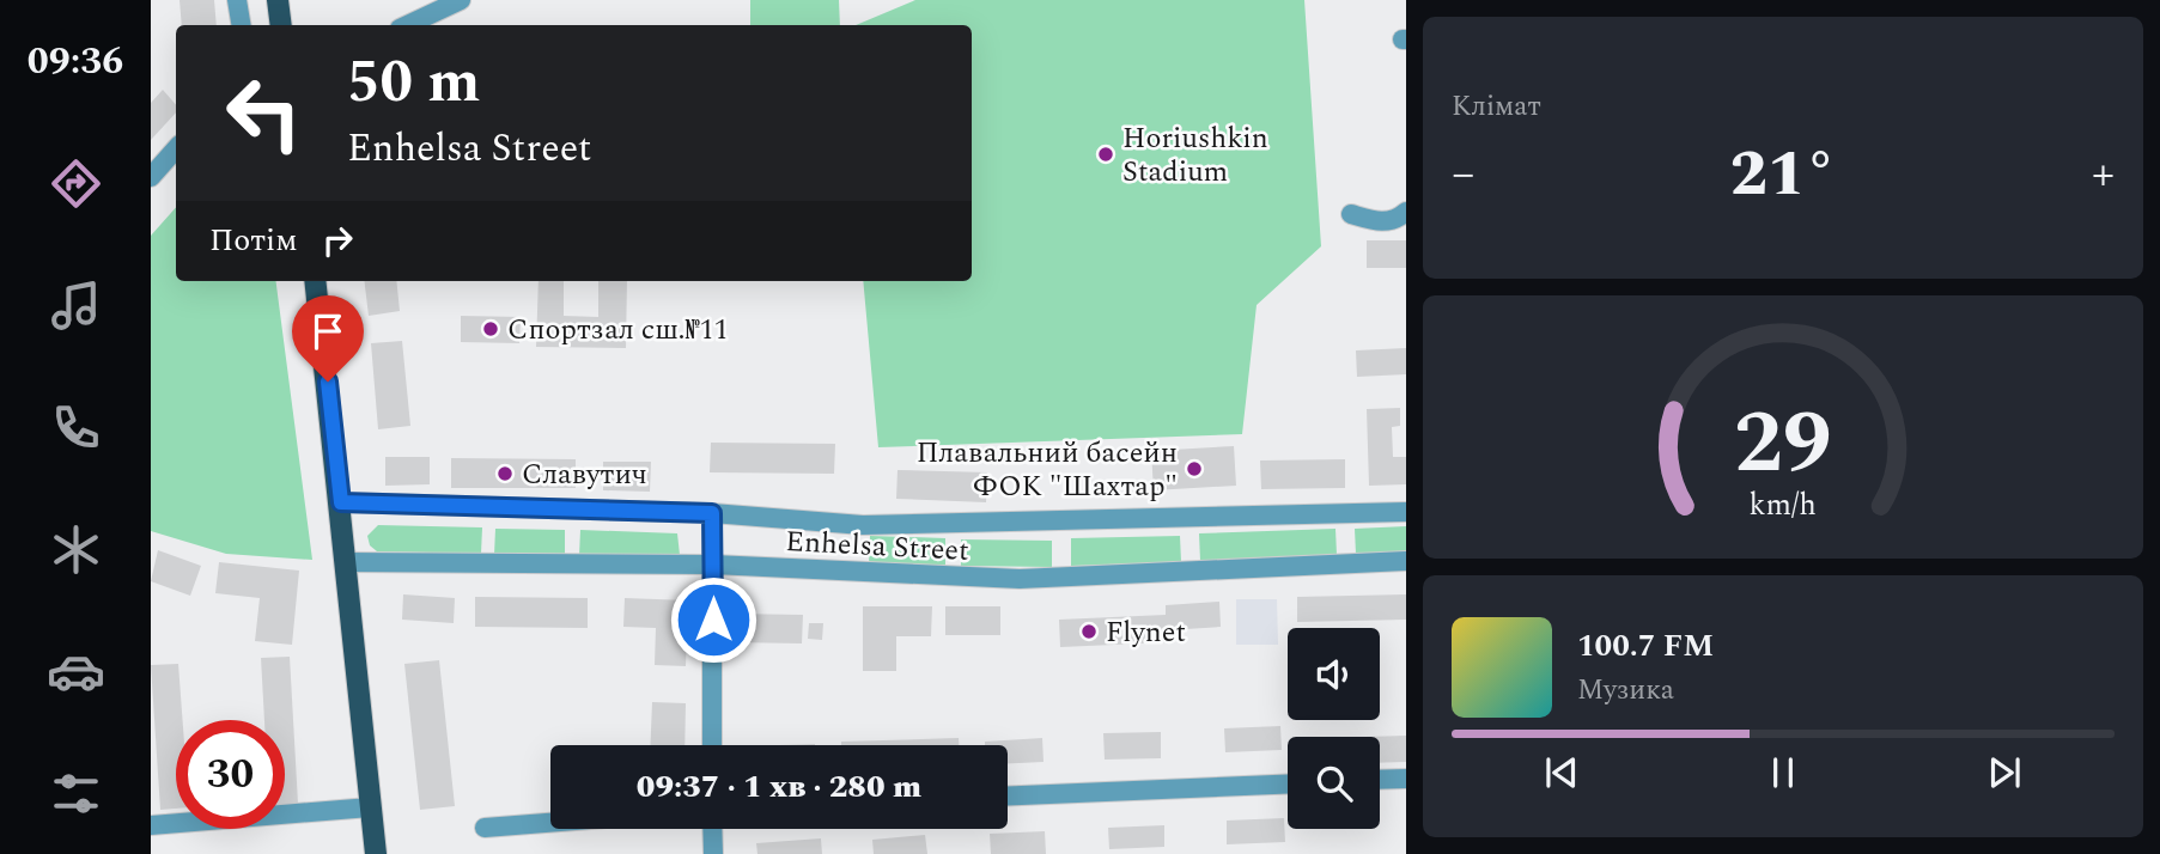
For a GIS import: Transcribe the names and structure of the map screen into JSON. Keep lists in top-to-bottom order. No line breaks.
{"streets":{"street":["Enhelsa Street"]},"places":["Horiushkin Stadium","Спортзал сш.№11","Плавальний басейн ФОК \"Шахтар\"","Славутич","Flynet"],"page":{"tabs":"09:36","tile":"Клімат","turn":["50 m","Enhelsa Street"],"heat":["−","21°","+"],"then":"Потім","song":["100.7 FM","Музика"],"limit":"30","trip":"09:37 · 1 хв · 280 m","gauge":["29","km/h"]}}
